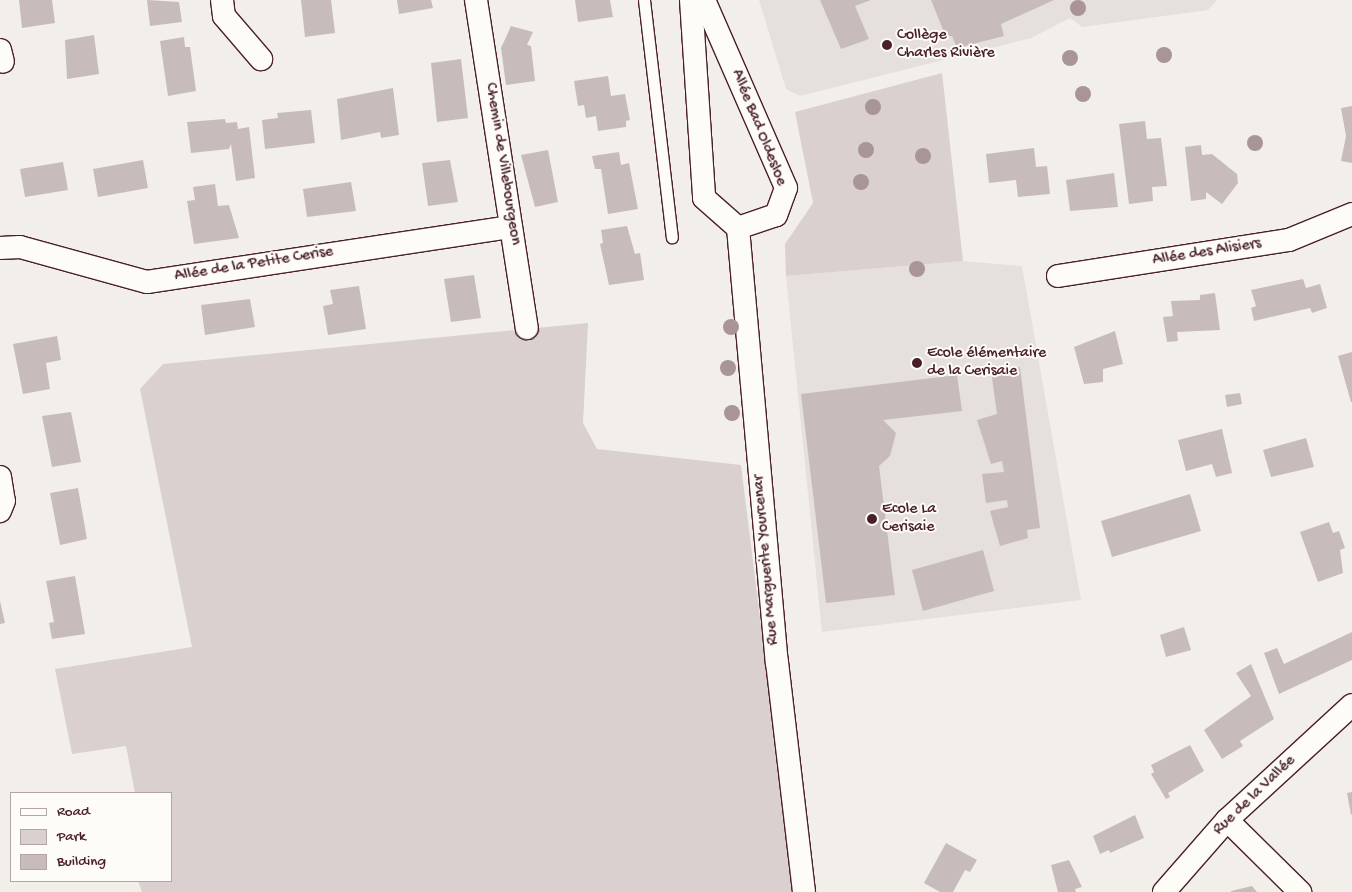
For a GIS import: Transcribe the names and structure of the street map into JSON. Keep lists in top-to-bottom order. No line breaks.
{"streets":{"street":["Allée Bad Oldesloe","Chemin de Villebourgeon","Allée des Alisiers","Allée de la Petite Cerise","Rue Marguerite Yourcenar","Rue de la Vallée"]},"crossings":[["Allée Bad Oldesloe","Rue Marguerite Yourcenar"],["Chemin de Villebourgeon","Allée de la Petite Cerise"]],"places":["Collège Charles Rivière","Ecole élémentaire de la Cerisaie","Ecole La Cerisaie"],"legend":["Road","Park","Building"]}
